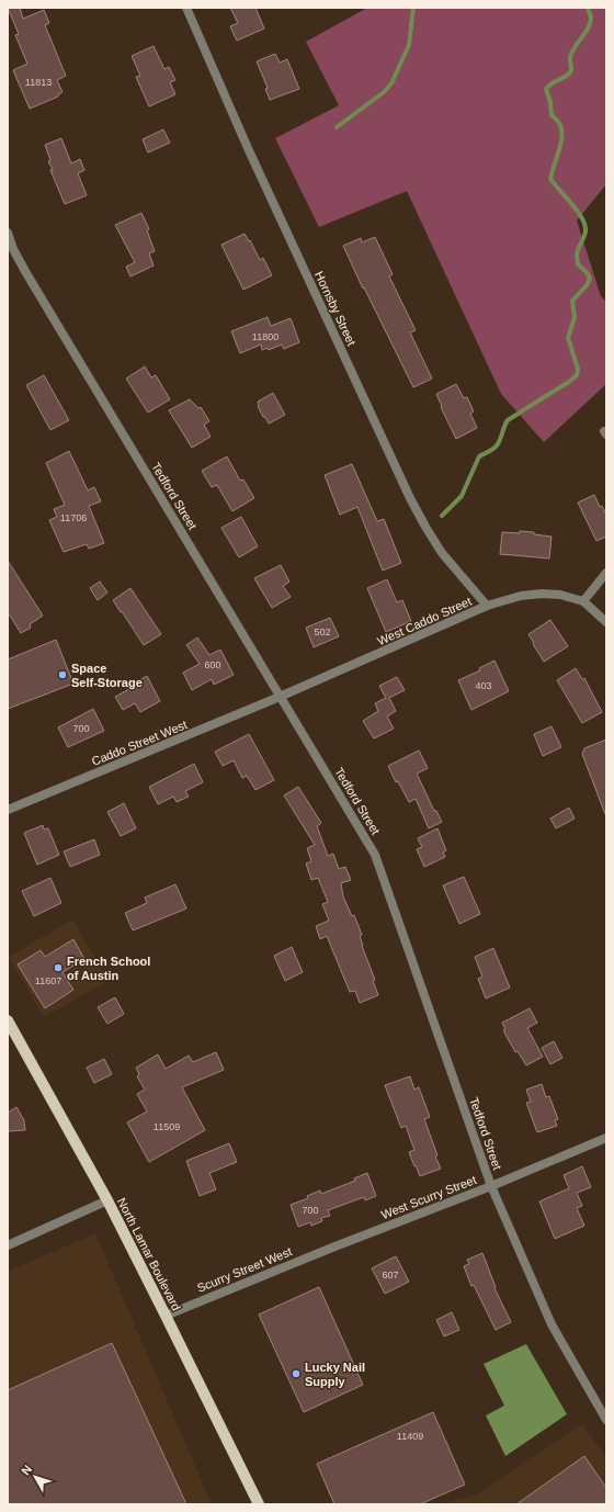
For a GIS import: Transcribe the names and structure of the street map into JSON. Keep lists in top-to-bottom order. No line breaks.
{"streets":{"main road":["North Lamar Boulevard"],"street":["Hornsby Street","Tedford Street","West Caddo Street","Caddo Street West","West Scurry Street","Scurry Street West"]},"crossings":[["Hornsby Street","West Caddo Street"],["Tedford Street","West Caddo Street"],["Tedford Street","Caddo Street West"],["Tedford Street","West Scurry Street"],["West Caddo Street","Caddo Street West"],["West Scurry Street","Scurry Street West"],["North Lamar Boulevard","Scurry Street West"]],"places":["Space Self-Storage","French School of Austin","Lucky Nail Supply"],"house_numbers":["11813","11800","11706","502","600","403","700","11607","11509","700","607","11409"],"north":"top left"}
